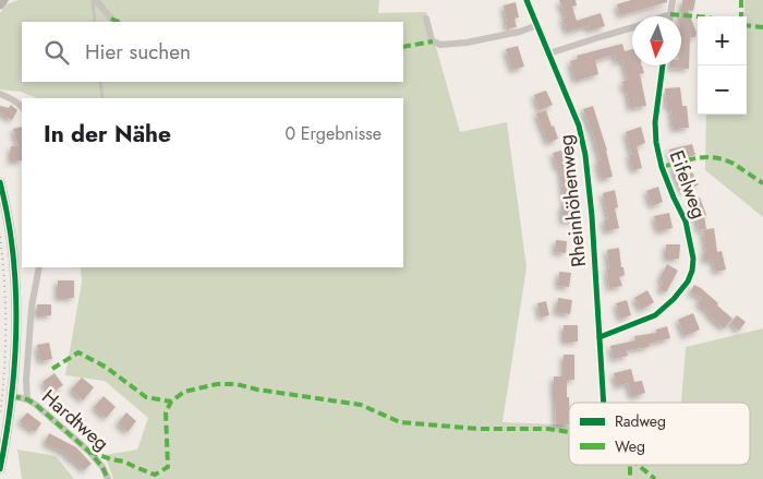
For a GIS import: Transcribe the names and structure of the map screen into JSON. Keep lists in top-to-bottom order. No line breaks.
{"streets":{"street":["Eifelweg","Rheinhöhenweg","Hardtweg"]},"crossings":[["Eifelweg","Rheinhöhenweg"]],"legend":["Radweg","Weg"],"north":"bottom","page":{"map_buttons":["+","−"],"search":"Hier suchen","heading":["In der Nähe","0 Ergebnisse"]}}
